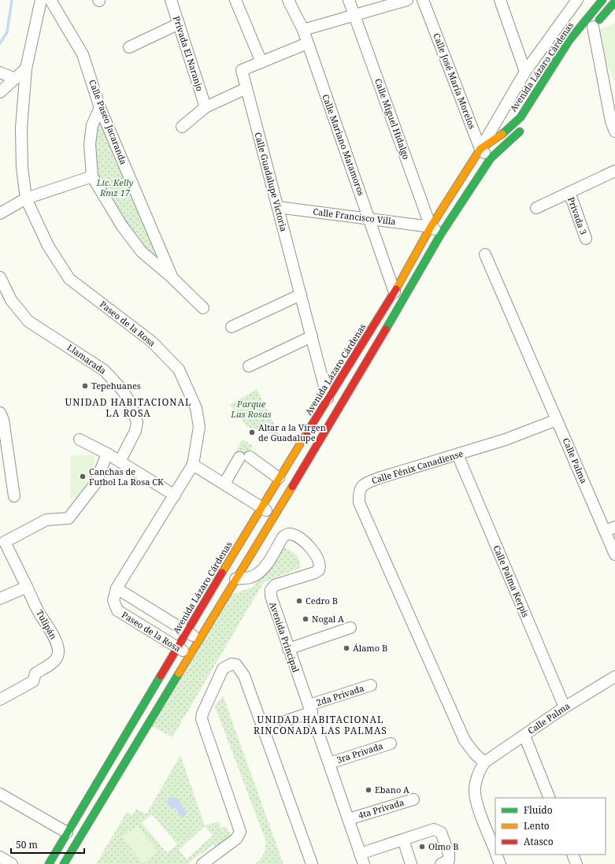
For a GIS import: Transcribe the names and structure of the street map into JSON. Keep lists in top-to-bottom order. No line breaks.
{"streets":{"main road":["Avenida Lázaro Cárdenas"],"street":["Privada El Naranjo","Calle José María Morelos","Calle Miguel Hidalgo","Calle Paseo Jacaranda","Calle Mariano Matamoros","Calle Guadalupe Victoria","Privada 3","Calle Francisco Villa","Paseo de la Rosa","Llamarada","Calle Palma","Calle Fénix Canadiense","Calle Palma Kerpis","Tulipán","Avenida Principal","2da Privada","3ra Privada","4ta Privada"]},"crossings":[["Avenida Lázaro Cárdenas","Calle José María Morelos"],["Avenida Lázaro Cárdenas","Calle Miguel Hidalgo"],["Avenida Lázaro Cárdenas","Calle Mariano Matamoros"],["Avenida Lázaro Cárdenas","Calle Guadalupe Victoria"],["Avenida Lázaro Cárdenas","Calle Francisco Villa"],["Avenida Lázaro Cárdenas","Paseo de la Rosa"],["Calle Miguel Hidalgo","Calle Francisco Villa"],["Calle Mariano Matamoros","Calle Francisco Villa"],["Calle Guadalupe Victoria","Calle Francisco Villa"],["Calle Palma","Calle Fénix Canadiense"],["Calle Palma","Calle Palma Kerpis"],["Calle Fénix Canadiense","Calle Palma Kerpis"],["Avenida Principal","2da Privada"],["Avenida Principal","3ra Privada"],["Avenida Principal","4ta Privada"]],"districts":["UNIDAD HABITACIONAL LA ROSA","UNIDAD HABITACIONAL RINCONADA LAS PALMAS"],"parks":["Lic. Kelly Rmz 17","Parque Las Rosas"],"places":["Tepehuanes","Altar a la Virgen de Guadalupe","Canchas de Futbol La Rosa CK","Cedro B","Nogal A","Álamo B","Ebano A","Olmo B"],"legend":["Fluido","Lento","Atasco"],"scale_bar":"50 m"}
